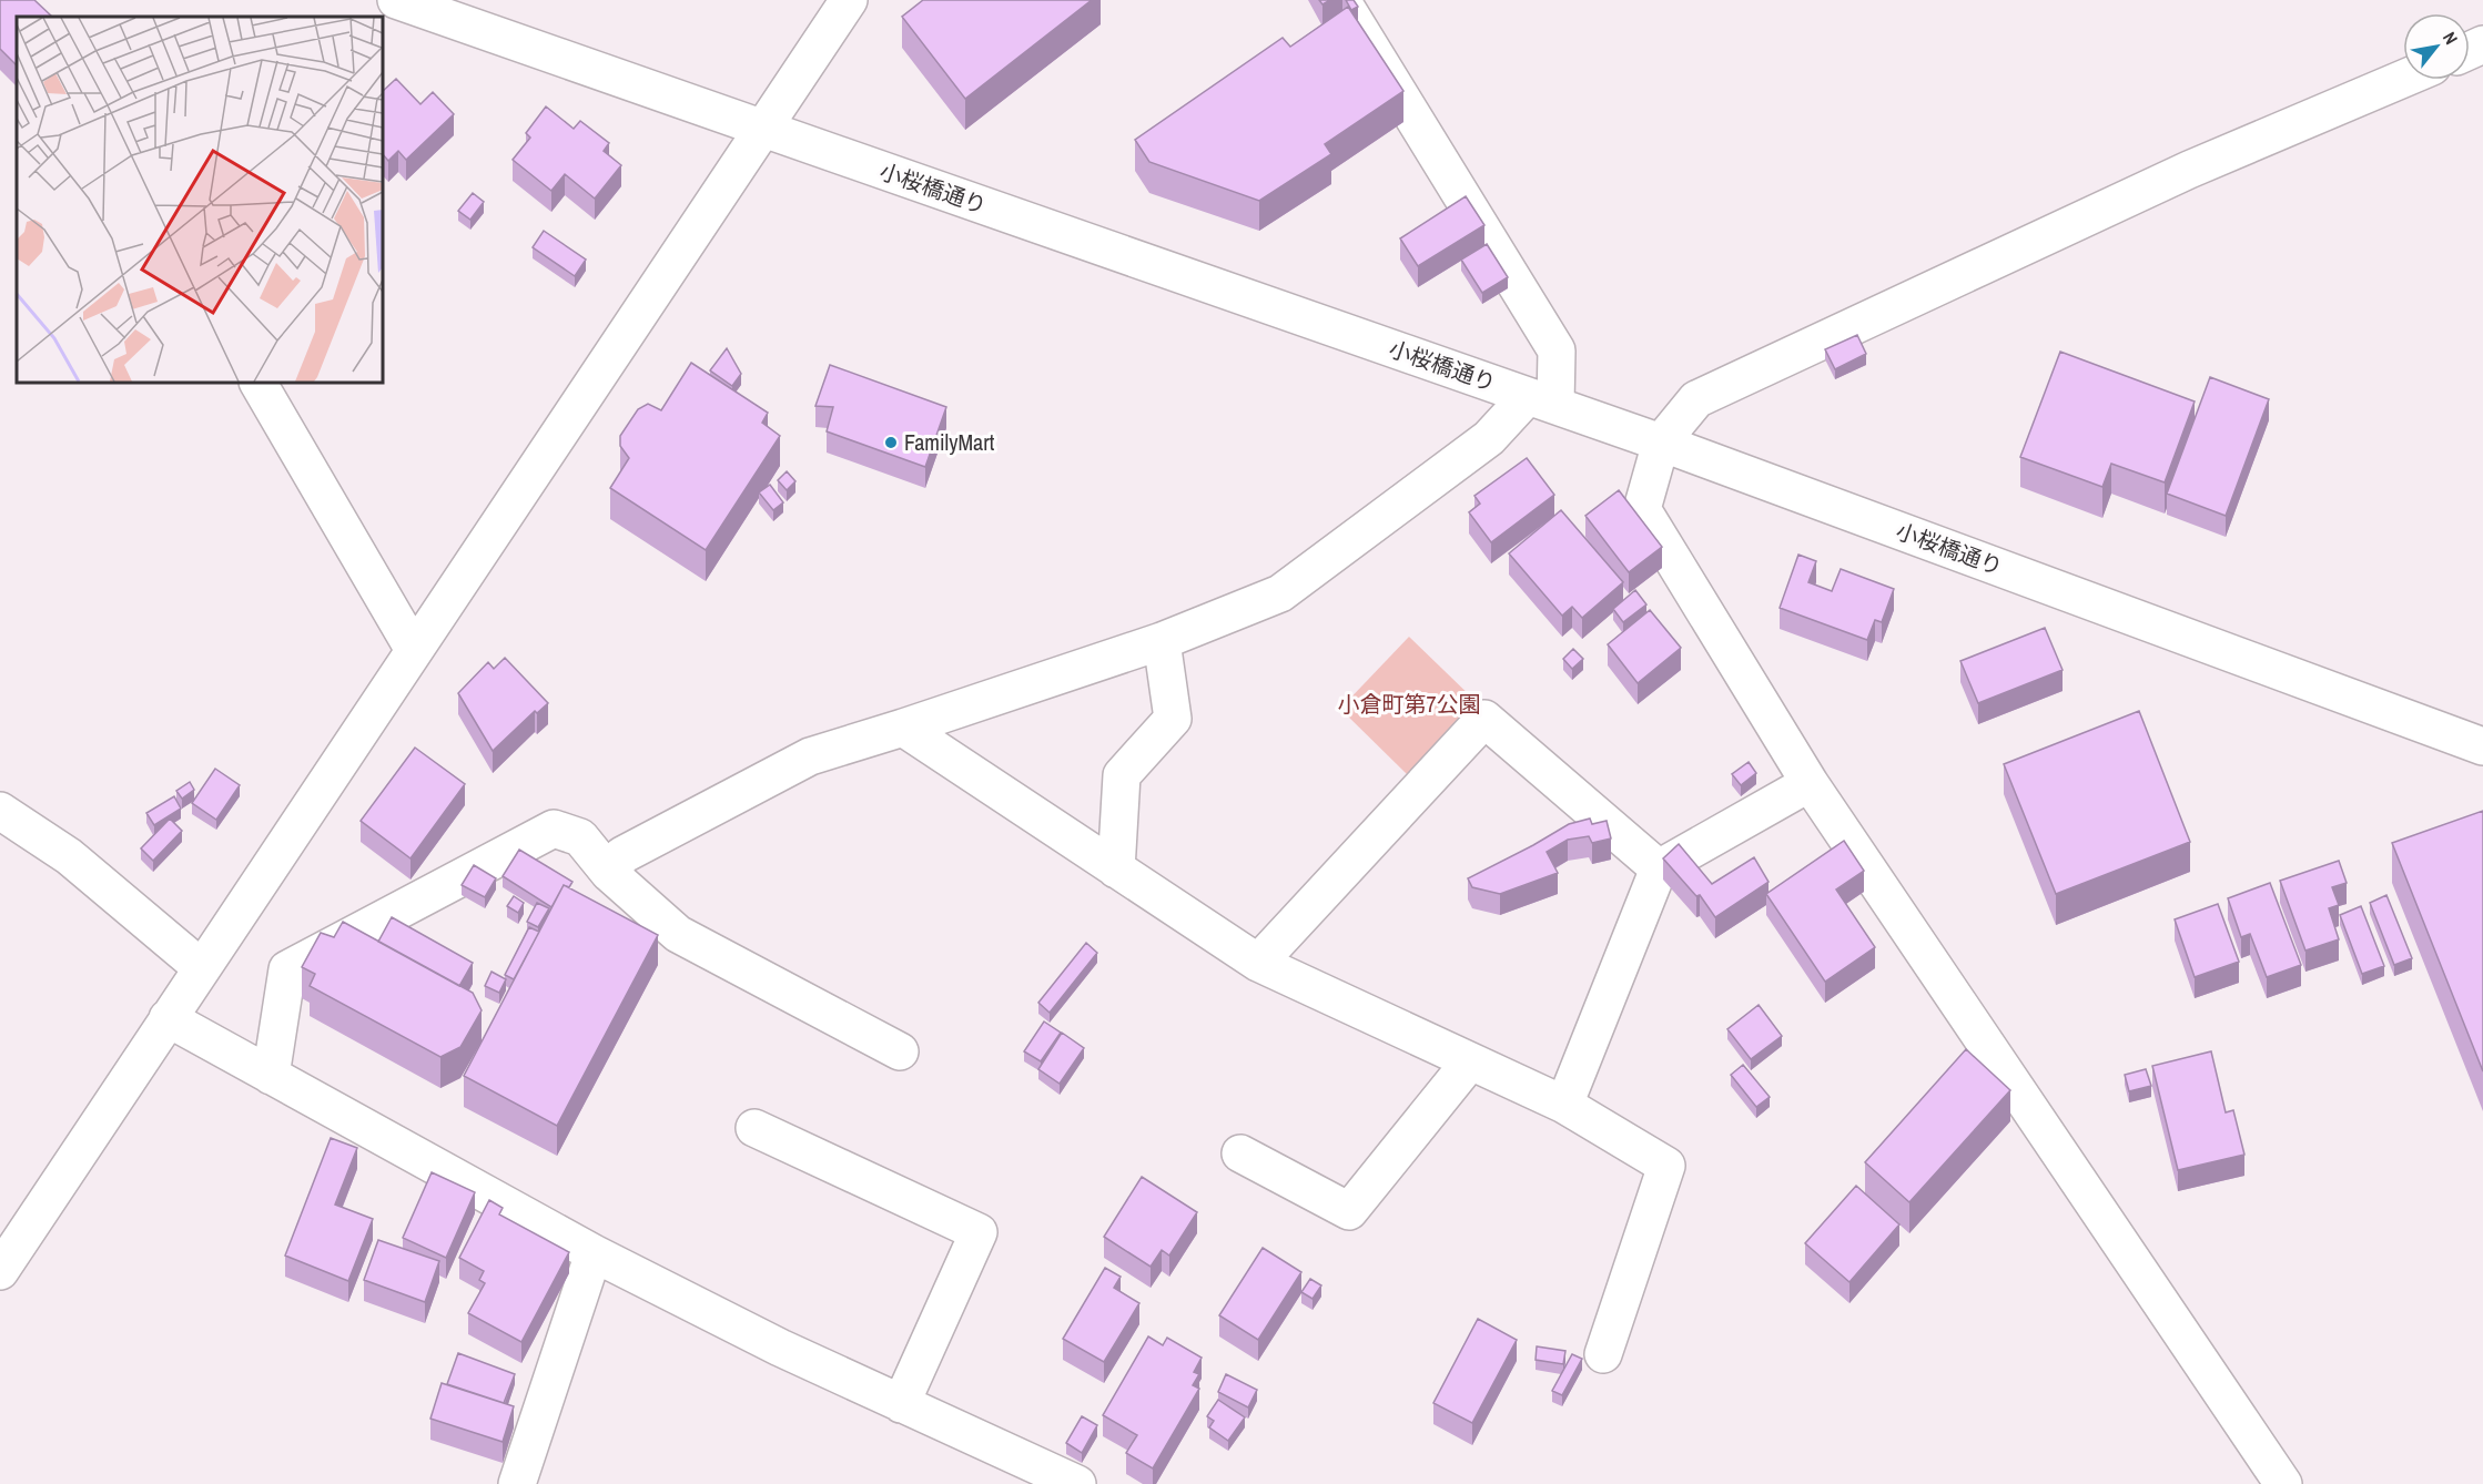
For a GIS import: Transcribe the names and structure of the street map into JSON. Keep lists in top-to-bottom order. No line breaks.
{"streets":{"street":["小桜橋通り"]},"parks":["小倉町第7公園"],"places":["FamilyMart"],"north":"top right"}
